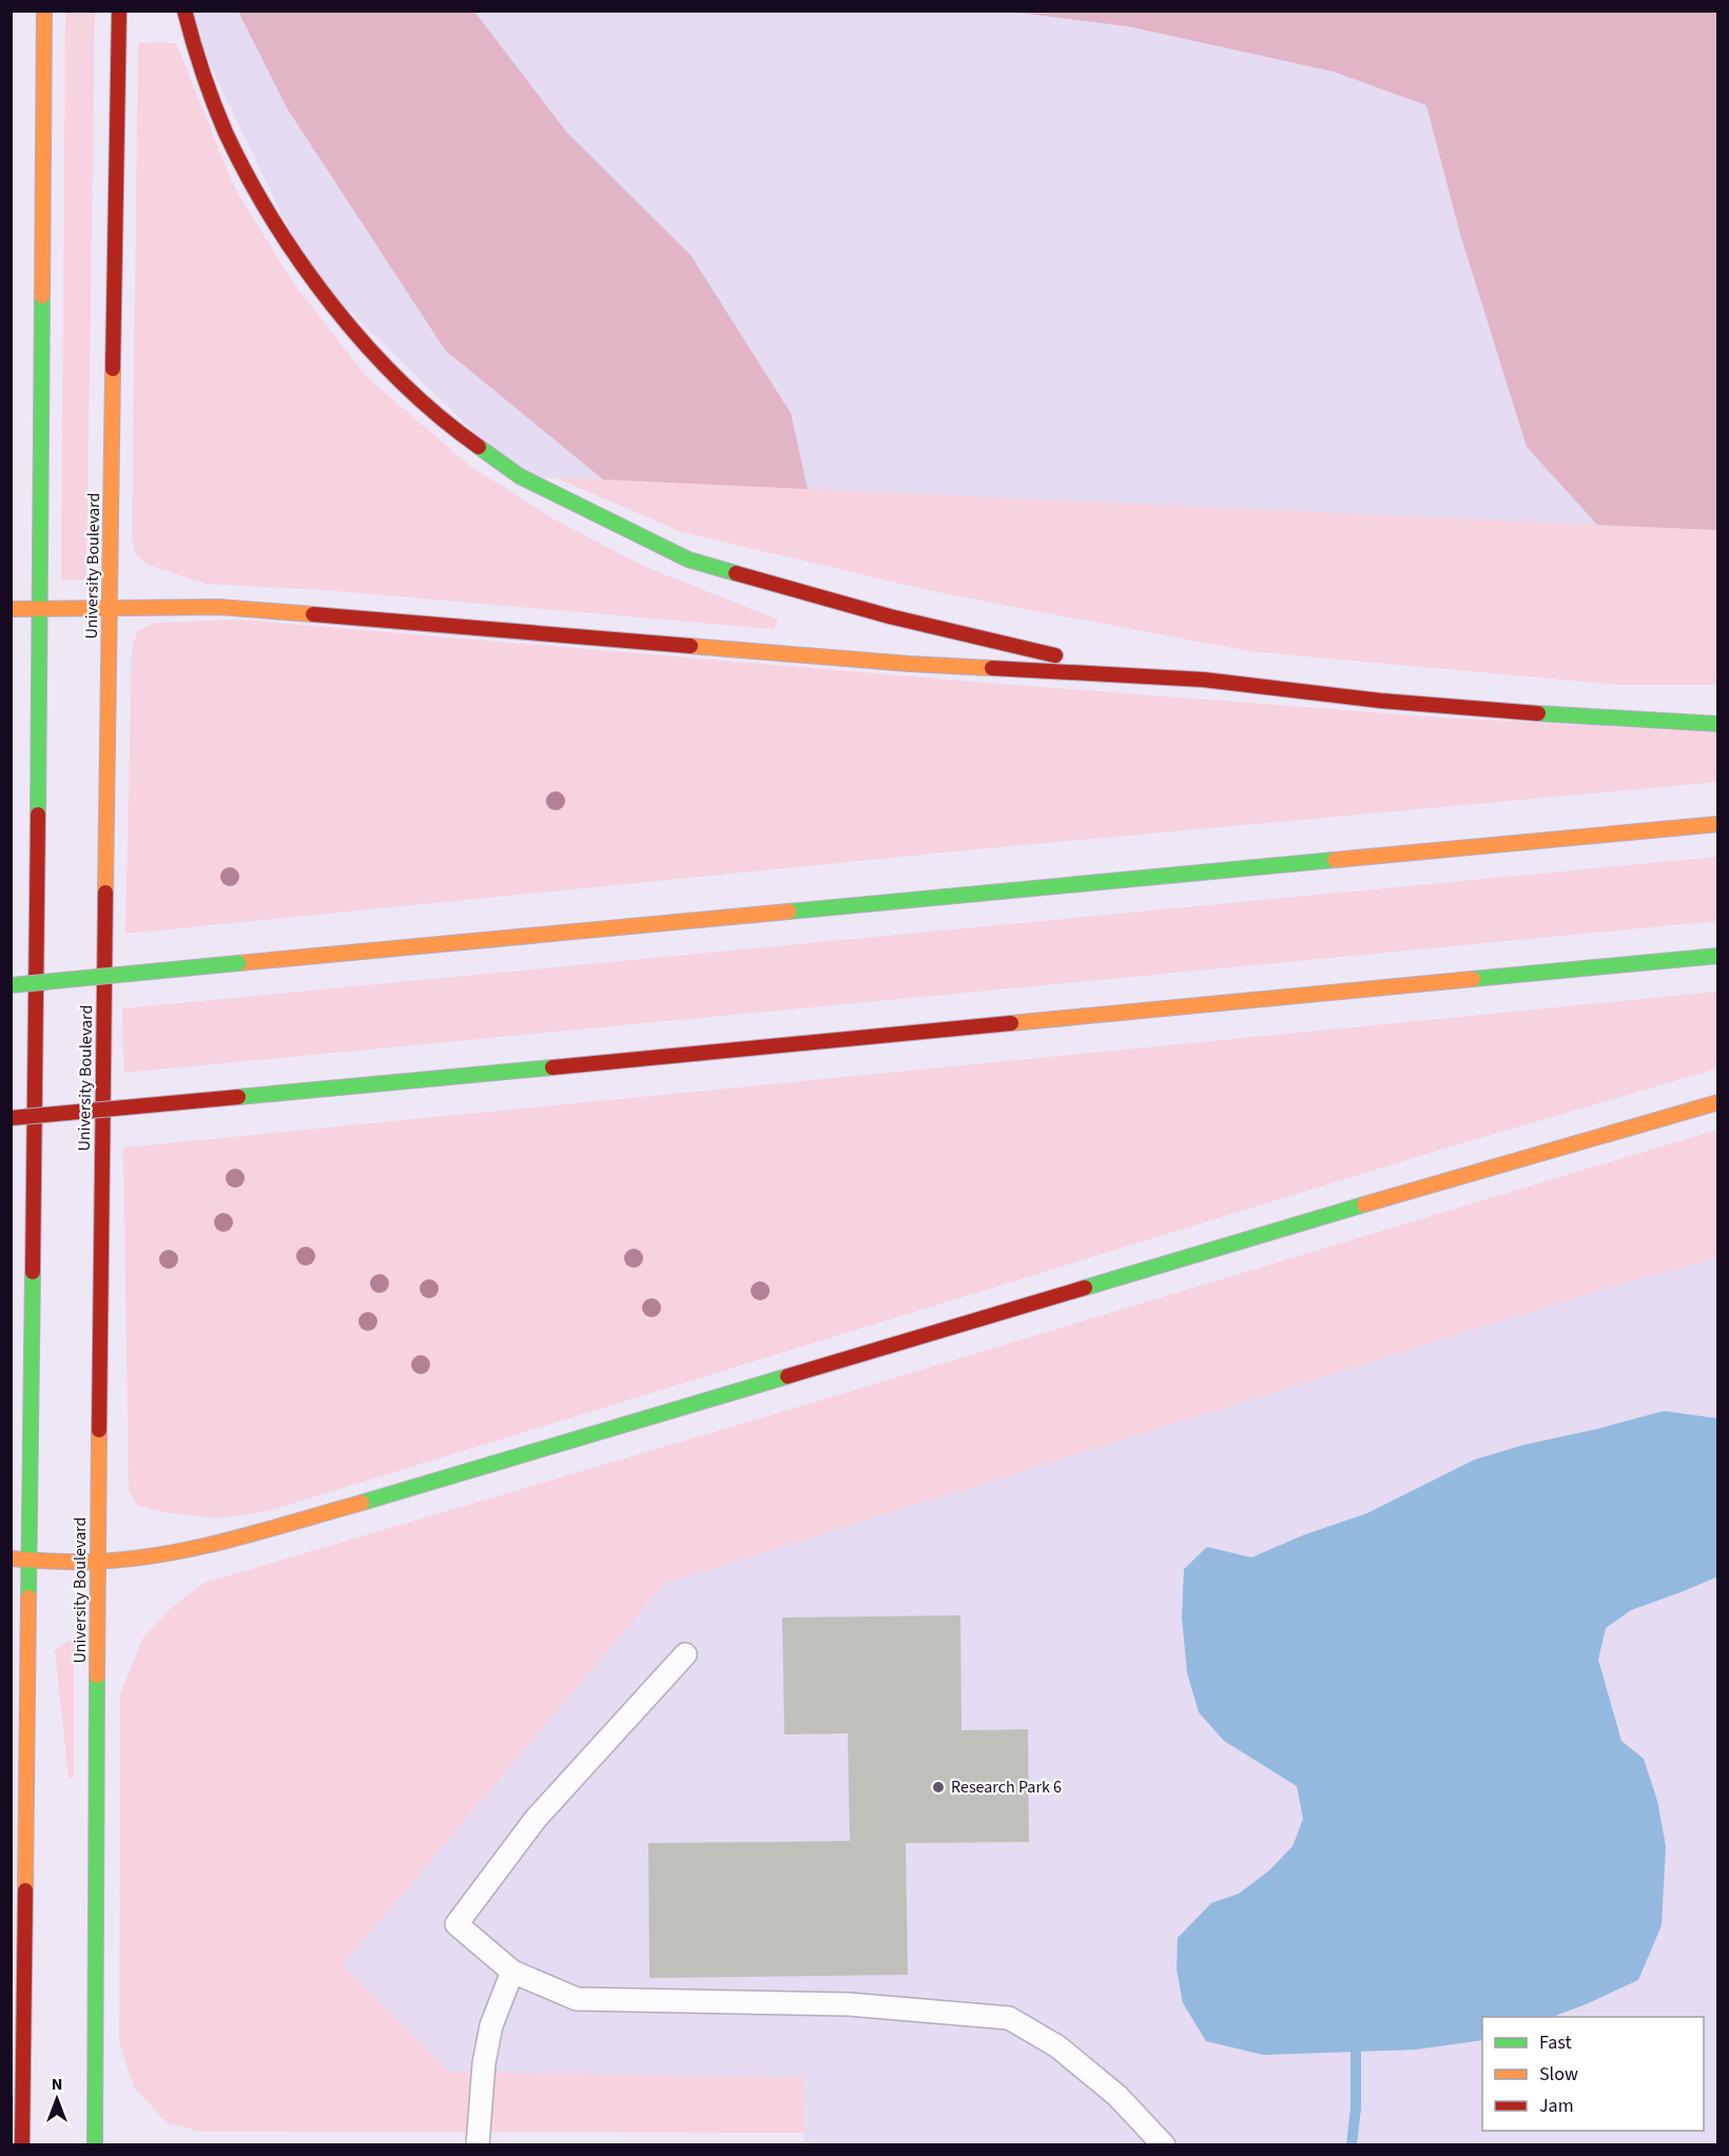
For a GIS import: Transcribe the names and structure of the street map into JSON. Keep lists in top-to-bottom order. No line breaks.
{"streets":{"main road":["University Boulevard"]},"places":["Research Park 6"],"legend":["Fast","Slow","Jam"],"north":"top"}
